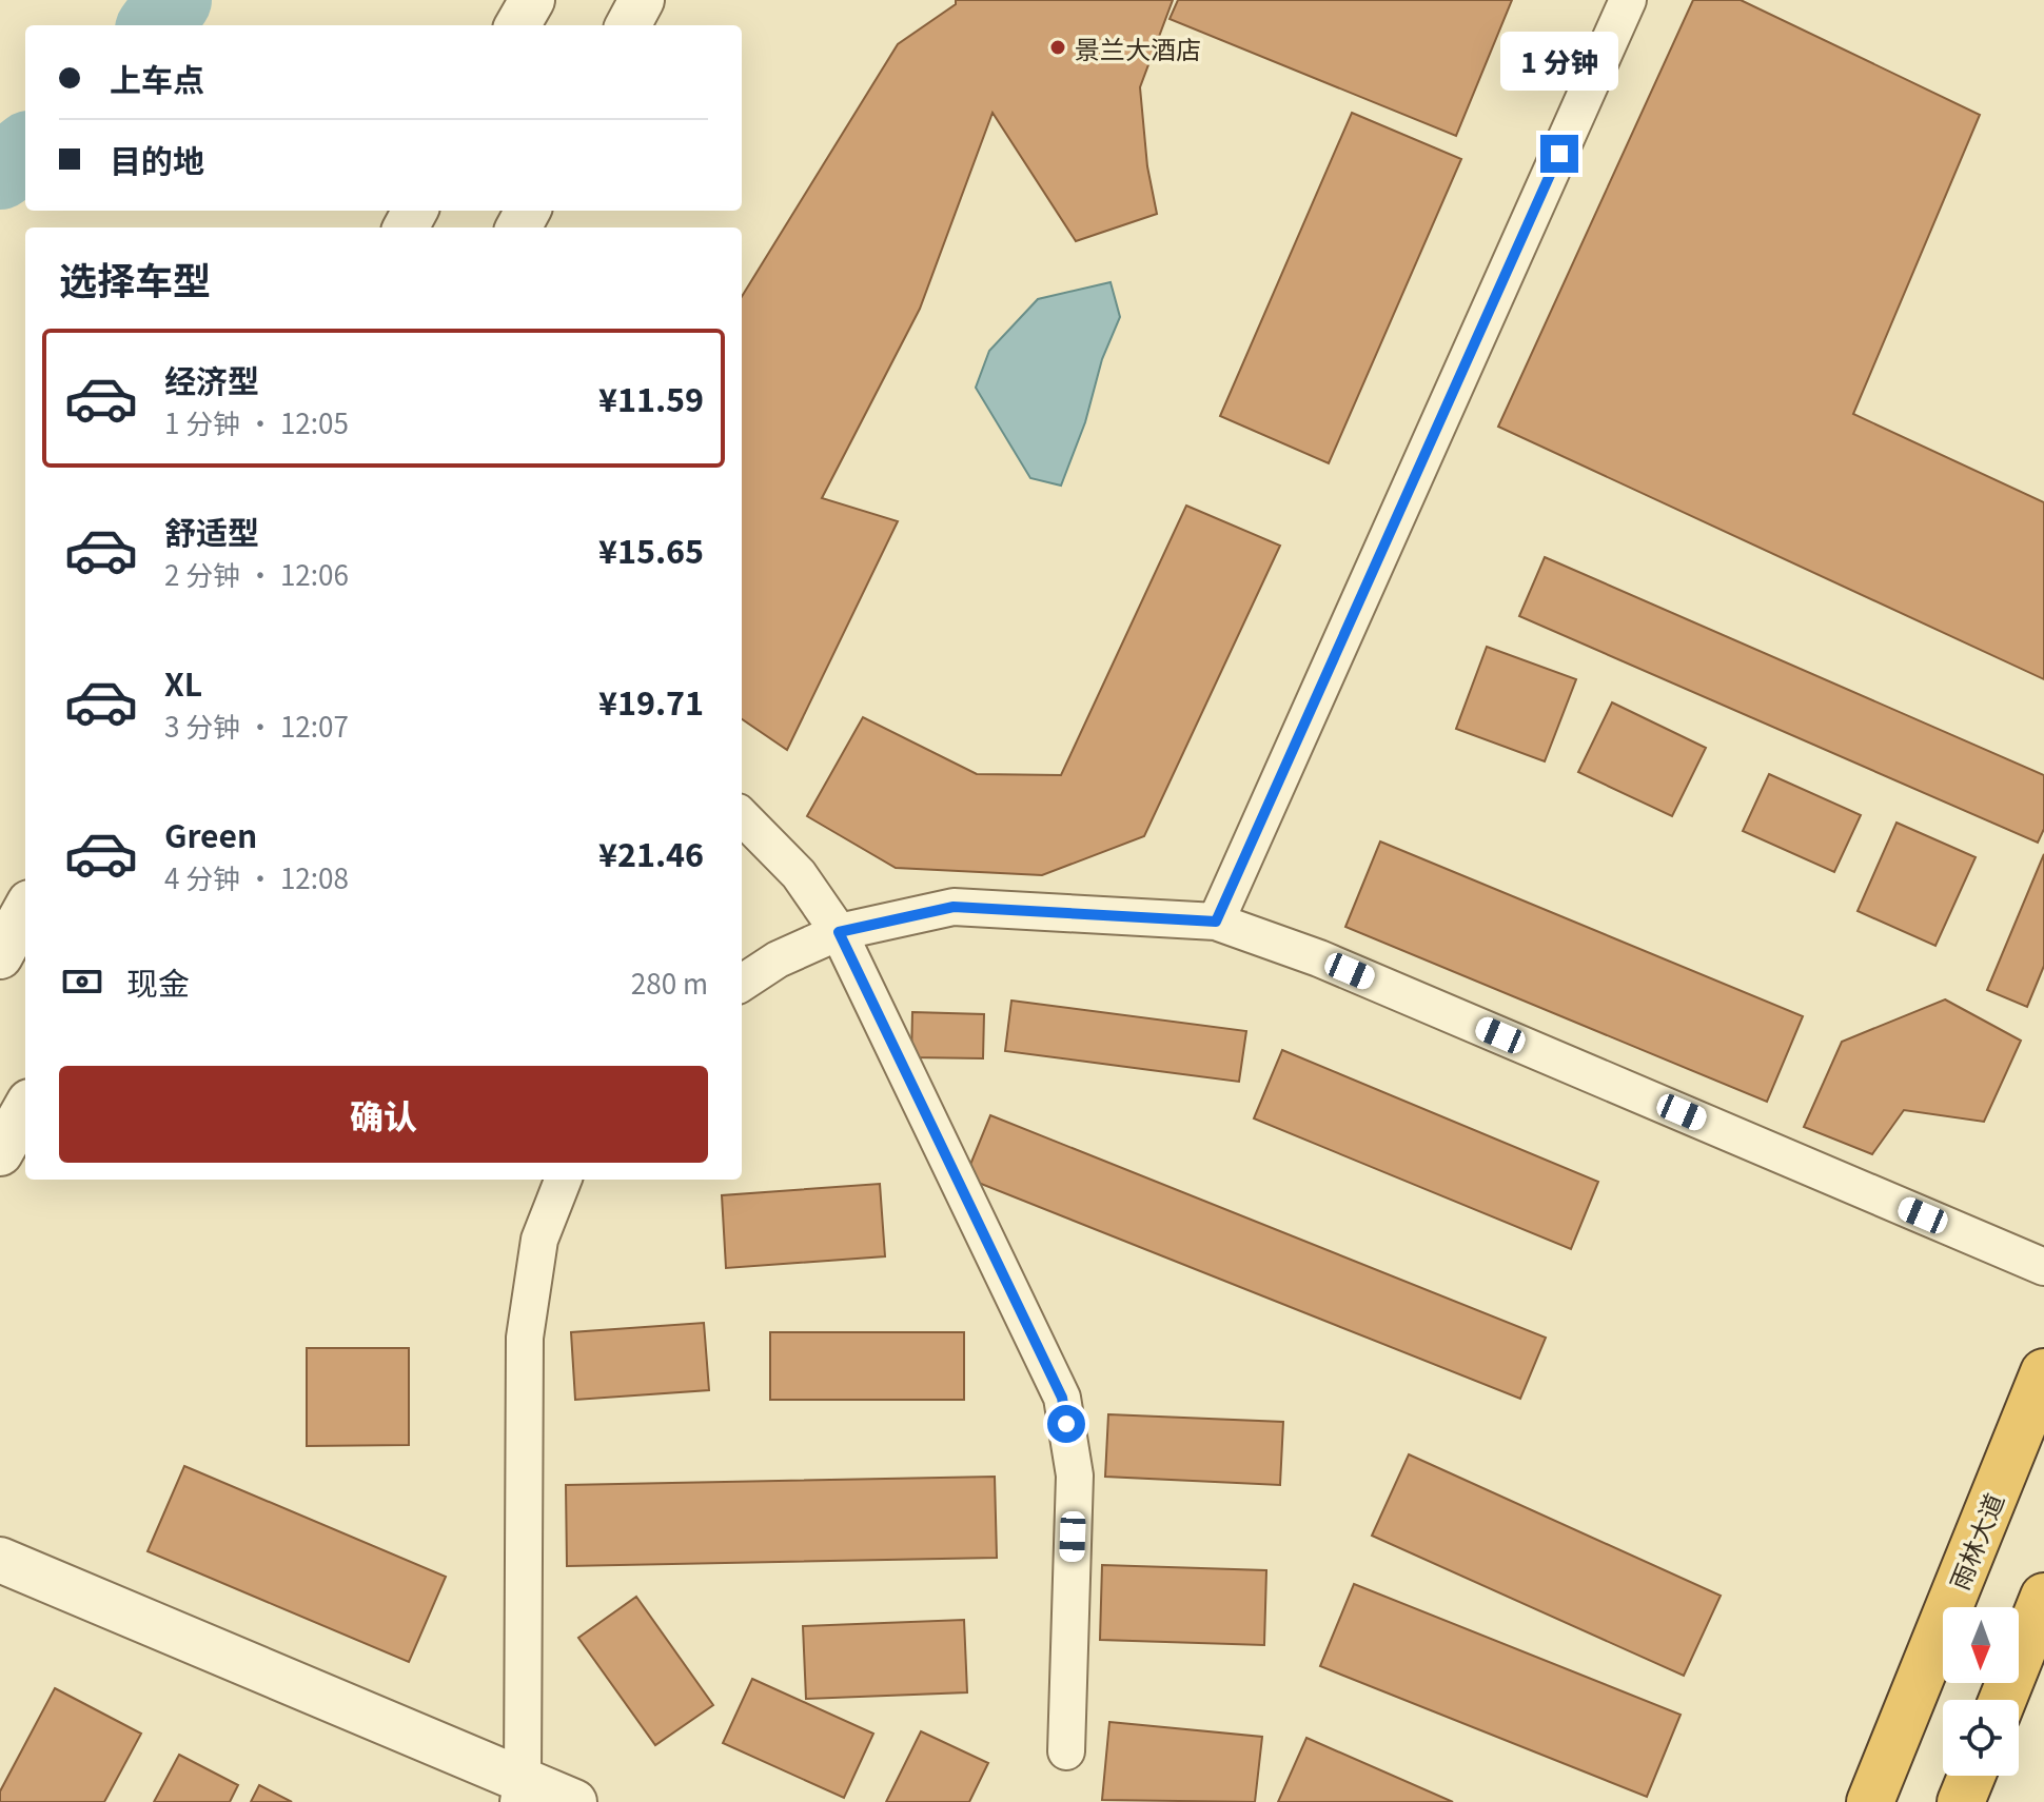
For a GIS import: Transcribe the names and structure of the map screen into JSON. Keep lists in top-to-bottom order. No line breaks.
{"streets":{"highway":["雨林大道"]},"places":["景兰大酒店"],"north":"bottom","page":{"banner":["上车点","目的地"],"bubble":"1 分钟","heading":"选择车型","list":[{"name":"经济型","note":"1 分钟 · 12:05","value":"¥11.59"},{"name":"舒适型","note":"2 分钟 · 12:06","value":"¥15.65"},{"name":"XL","note":"3 分钟 · 12:07","value":"¥19.71"},{"name":"Green","note":"4 分钟 · 12:08","value":"¥21.46"}],"pay":["现金","280 m"],"buttons":"确认"}}
